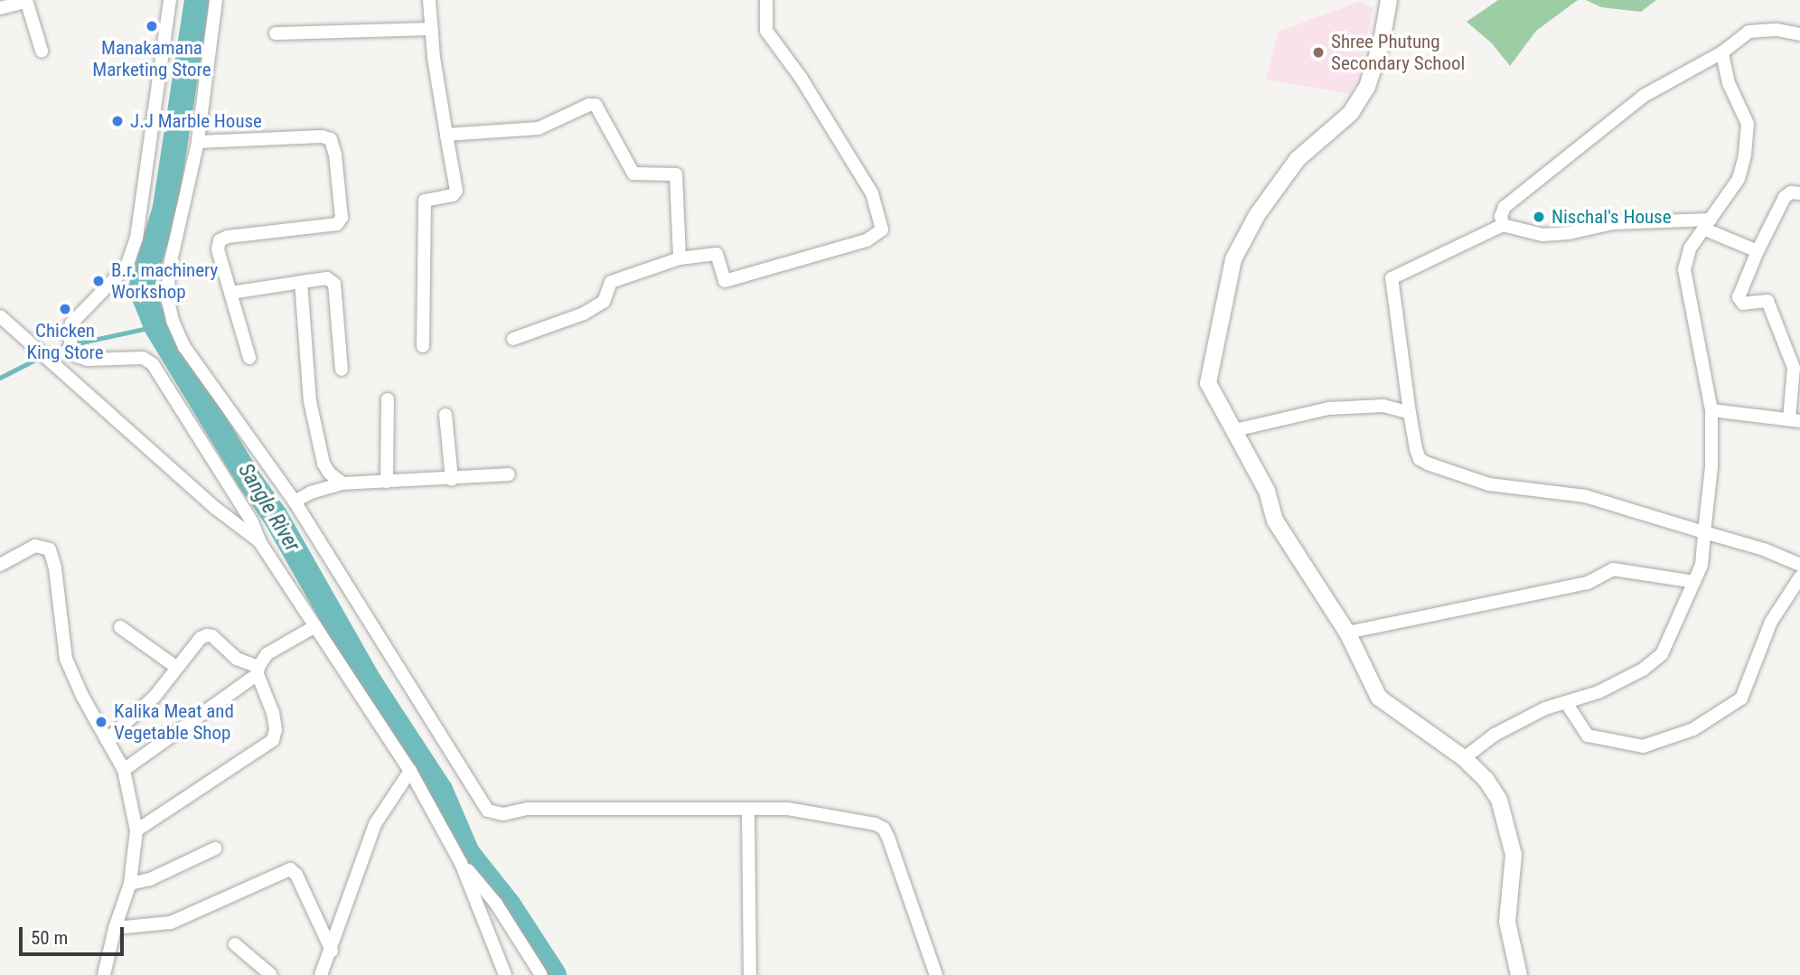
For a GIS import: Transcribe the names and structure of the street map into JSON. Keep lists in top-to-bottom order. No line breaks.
{"water":["Sangle River"],"places":["Manakamana Marketing Store","Shree Phutung Secondary School","J.J Marble House","Nischal's House","B.r. machinery Workshop","Chicken King Store","Kalika Meat and Vegetable Shop"],"scale_bar":"50 m"}
